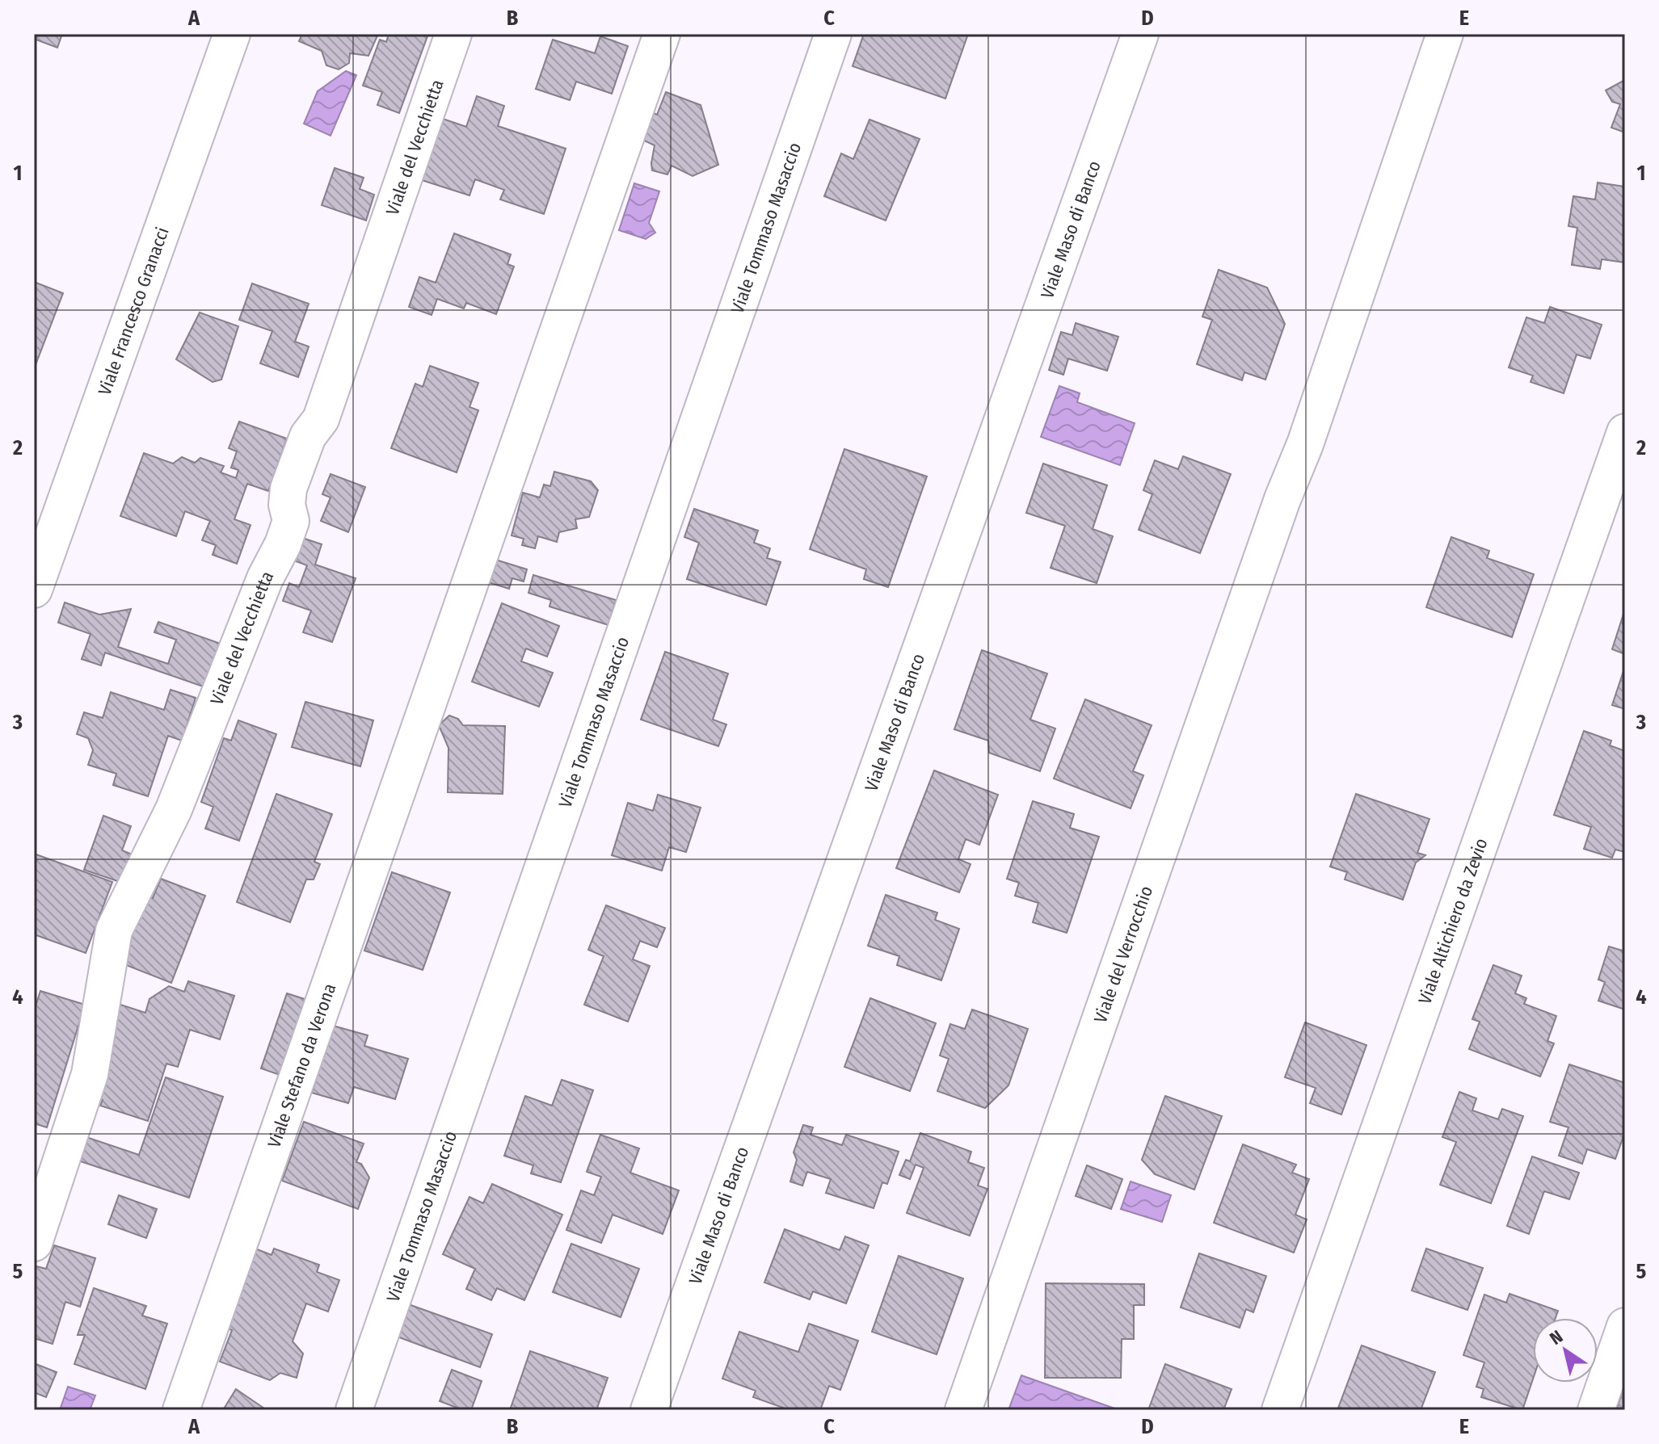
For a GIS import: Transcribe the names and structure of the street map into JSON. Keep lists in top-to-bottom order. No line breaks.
{"streets":{"street":["Viale del Vecchietta","Viale Tommaso Masaccio","Viale Maso di Banco","Viale Francesco Granacci","Viale Altichiero da Zevio","Viale del Verrocchio","Viale Stefano da Verona"]},"north":"top left","grid":{"columns":["A","B","C","D","E"],"rows":["1","2","3","4","5"]}}
